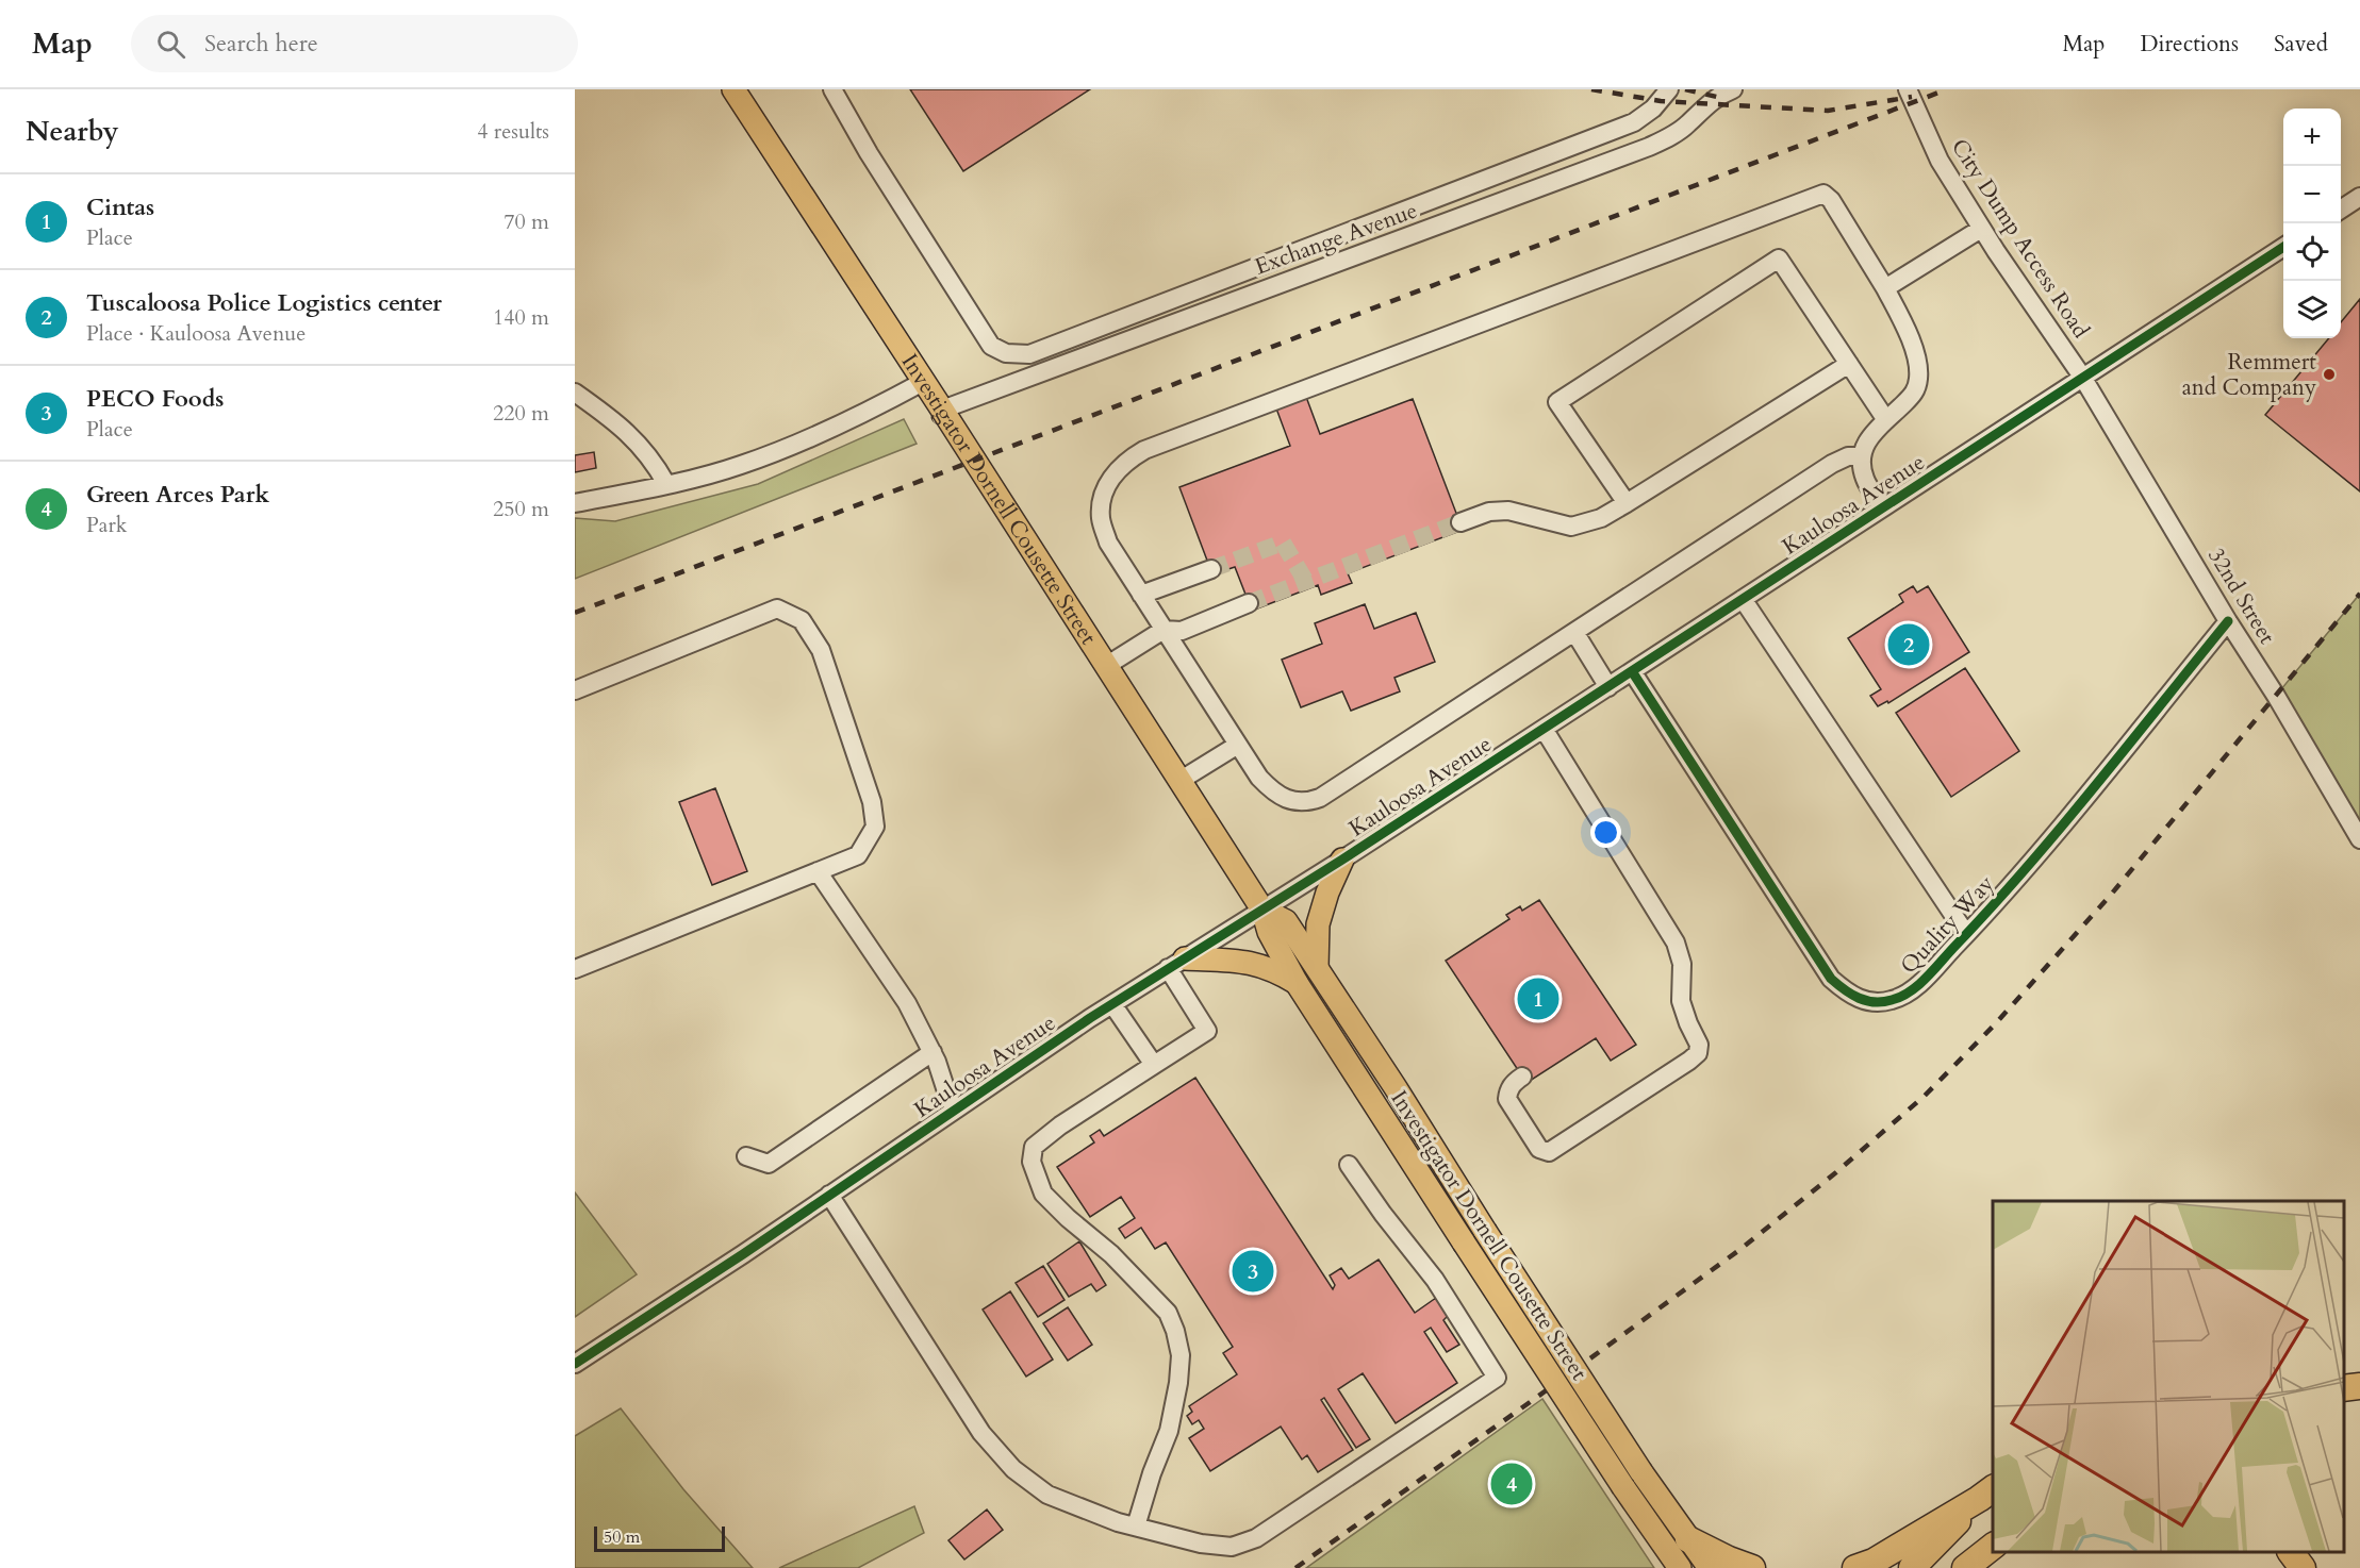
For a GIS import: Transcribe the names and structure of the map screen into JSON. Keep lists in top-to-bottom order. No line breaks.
{"streets":{"main road":["Investigator Dornell Cousette Street"],"street":["Exchange Avenue","City Dump Access Road","Kauloosa Avenue","32nd Street","Quality Way"]},"crossings":[["Exchange Avenue","Investigator Dornell Cousette Street"],["City Dump Access Road","Kauloosa Avenue"],["City Dump Access Road","32nd Street"],["Investigator Dornell Cousette Street","Kauloosa Avenue"],["Kauloosa Avenue","32nd Street"],["Kauloosa Avenue","Quality Way"],["32nd Street","Quality Way"]],"places":["Remmert and Company"],"scale_bar":"50 m","page":{"header":"Map","search":"Search here","nav":["Map","Directions","Saved"],"heading":["Nearby","4 results"],"map_buttons":["+","−"],"list":[{"mark":"1","name":"Cintas","note":"Place","value":"70 m"},{"mark":"2","name":"Tuscaloosa Police Logistics center","note":"Place · Kauloosa Avenue","value":"140 m"},{"mark":"3","name":"PECO Foods","note":"Place","value":"220 m"},{"mark":"4","name":"Green Arces Park","note":"Park","value":"250 m"}],"pins":["2","1","3","4"],"scale":"50 m"}}
